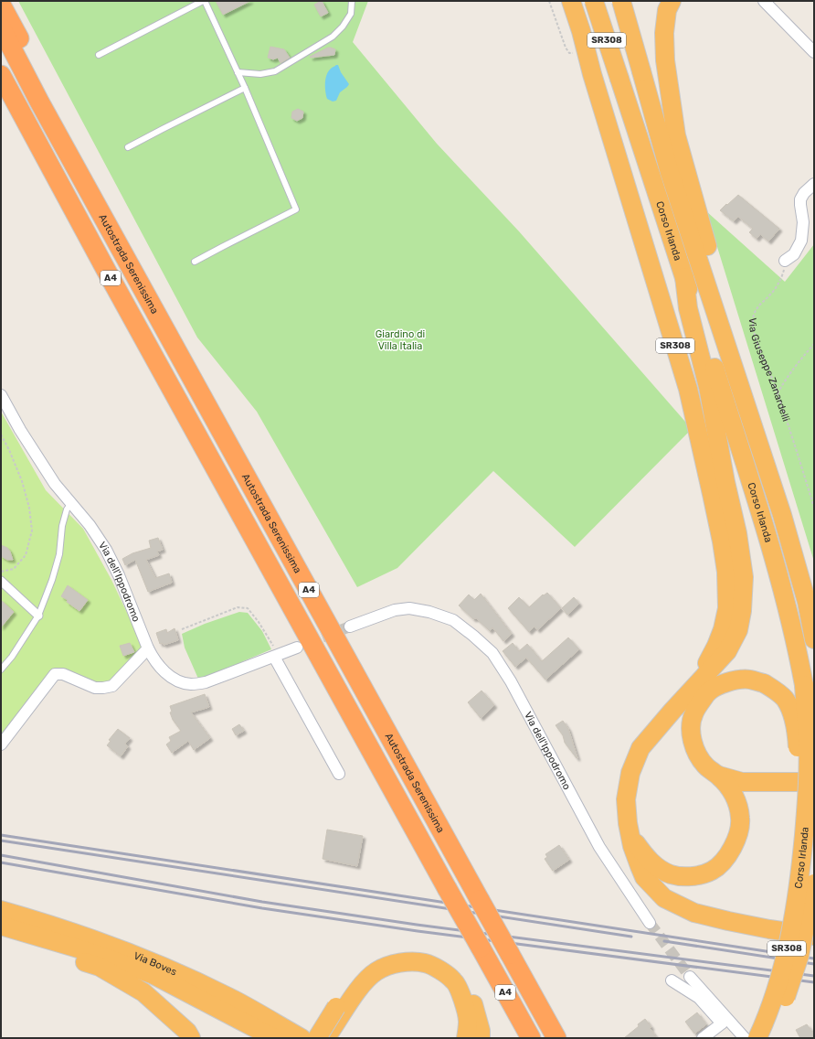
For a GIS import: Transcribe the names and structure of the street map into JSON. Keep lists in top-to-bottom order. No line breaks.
{"streets":{"highway":["SR308","Corso Irlanda","Autostrada Serenissima","A4","Via Boves"],"street":["Via dell'Ippodromo"],"path":["Via Giuseppe Zanardelli"]},"crossings":[["SR308","Corso Irlanda"]],"parks":["Giardino di Villa Italia"]}
